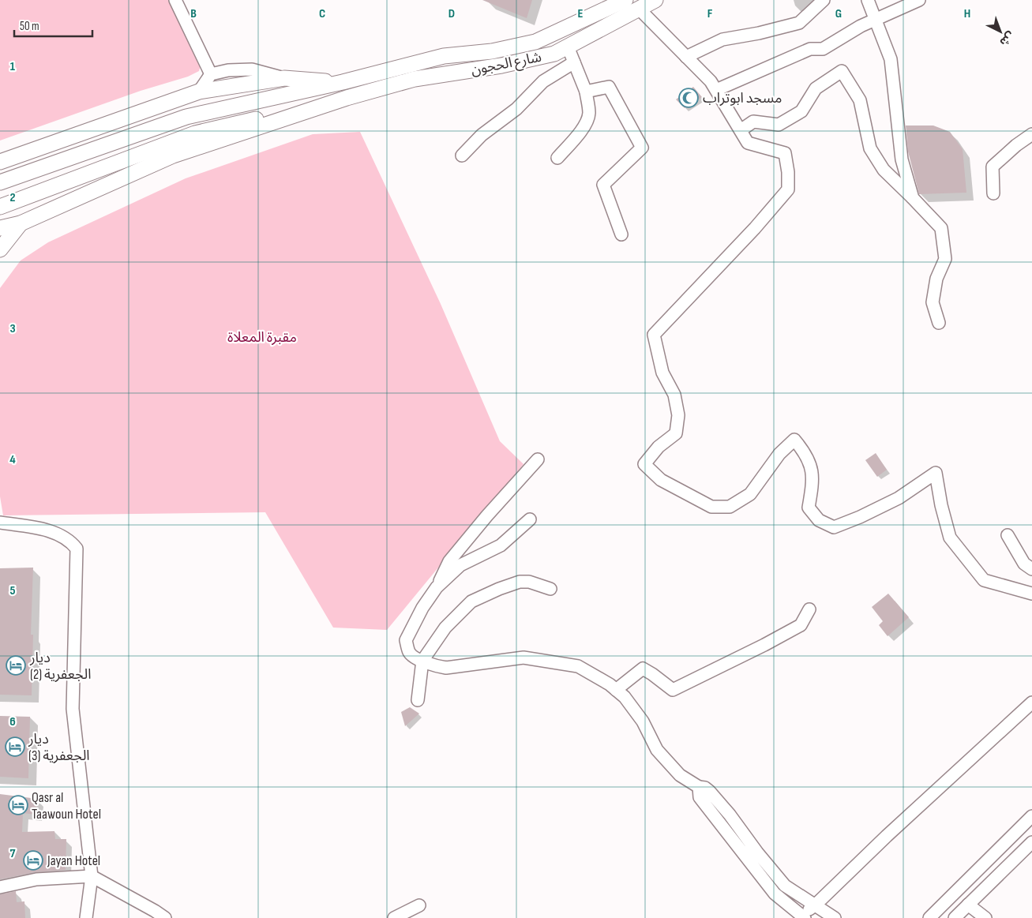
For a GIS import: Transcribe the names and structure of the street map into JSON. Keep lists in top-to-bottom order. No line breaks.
{"streets":{"main road":["شارع الحجون"]},"parks":["مقبرة المعلاة"],"places":{"mosque":["مسجد ابوتراب"],"hotel":["ديار الجعفرية (2)","ديار الجعفرية (3)","Qasr al Taawoun Hotel","Jayan Hotel"]},"scale_bar":"50 m","north":"bottom right","grid":{"columns":["B","C","D","E","F","G","H"],"rows":["1","2","3","4","5","6","7"]}}
